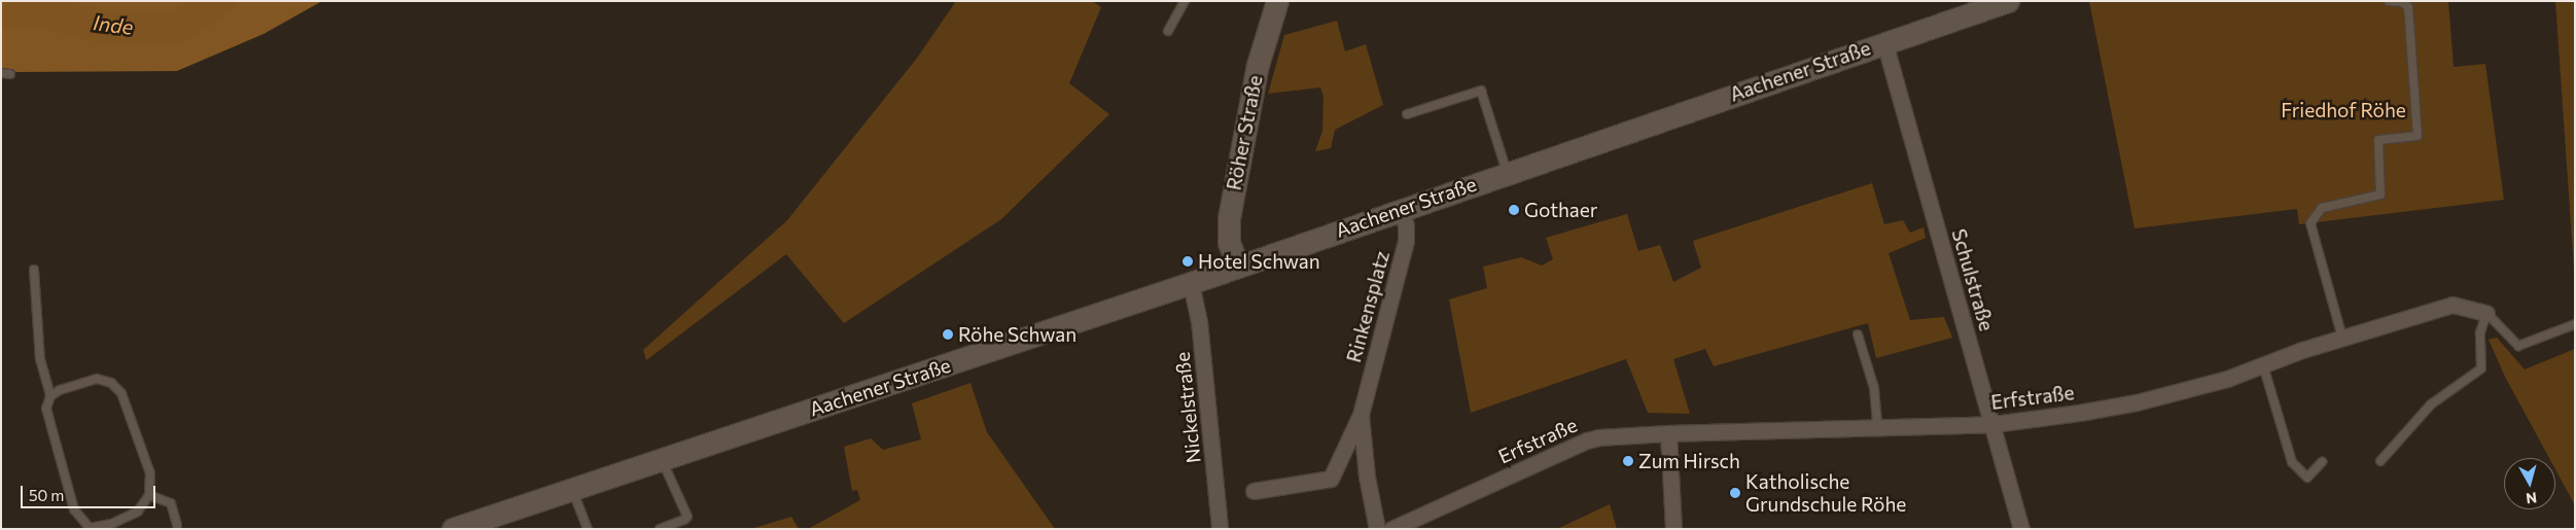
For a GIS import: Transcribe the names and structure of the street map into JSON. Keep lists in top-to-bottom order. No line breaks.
{"streets":{"main road":["Aachener Straße","Röher Straße"],"street":["Schulstraße","Rinkensplatz","Erfstraße","Nickelstraße"]},"crossings":[["Aachener Straße","Röher Straße"],["Aachener Straße","Schulstraße"],["Aachener Straße","Rinkensplatz"],["Aachener Straße","Nickelstraße"],["Schulstraße","Erfstraße"]],"water":["Inde"],"parks":["Friedhof Röhe"],"places":["Gothaer","Hotel Schwan","Röhe Schwan","Zum Hirsch","Katholische Grundschule Röhe"],"scale_bar":"50 m","north":"bottom"}
